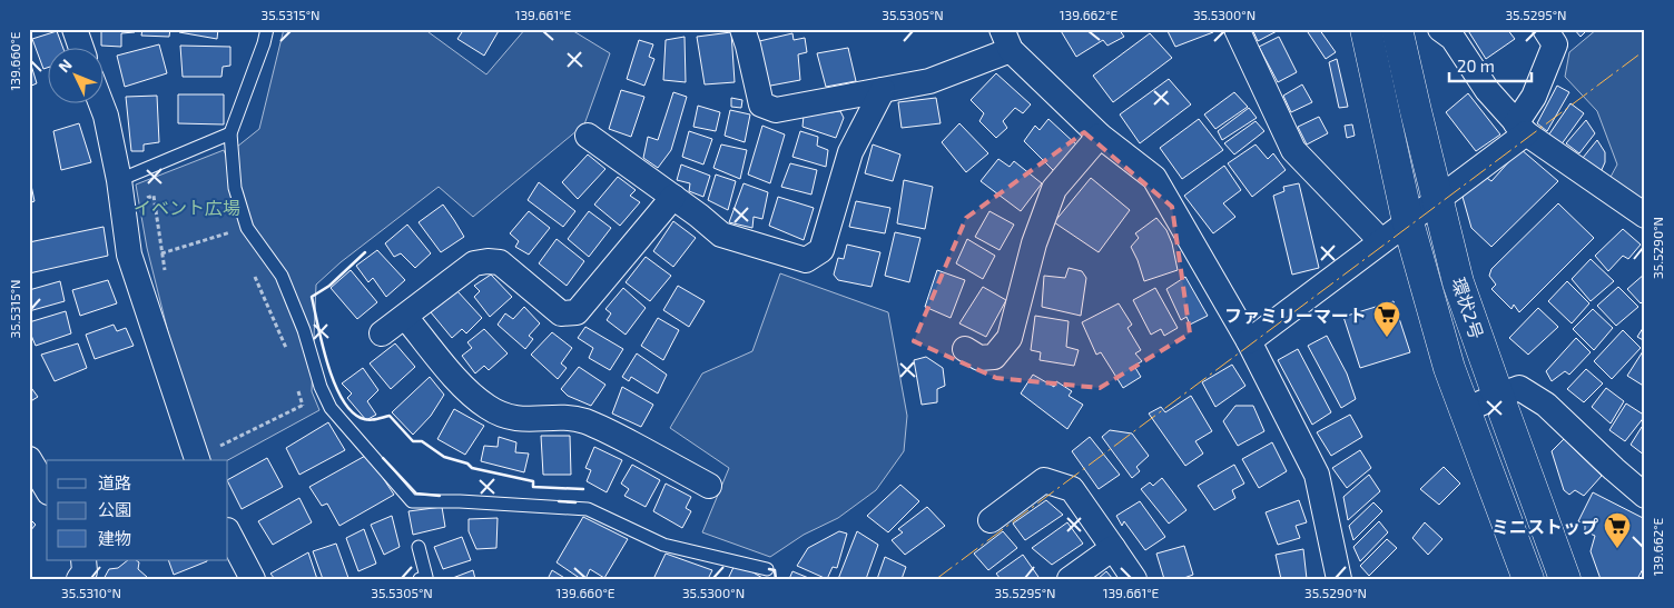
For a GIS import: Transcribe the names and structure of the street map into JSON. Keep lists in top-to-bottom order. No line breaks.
{"streets":{"main road":["環状2号"]},"parks":["イベント広場"],"places":{"supermarket":["ファミリーマート","ミニストップ"]},"legend":["道路","公園","建物"],"scale_bar":"20 m","north":"top left","coordinates":["35.5315°N","139.661°E","35.5305°N","139.662°E","35.5300°N","35.5295°N","139.660°E","35.5290°N","35.5310°N"]}
